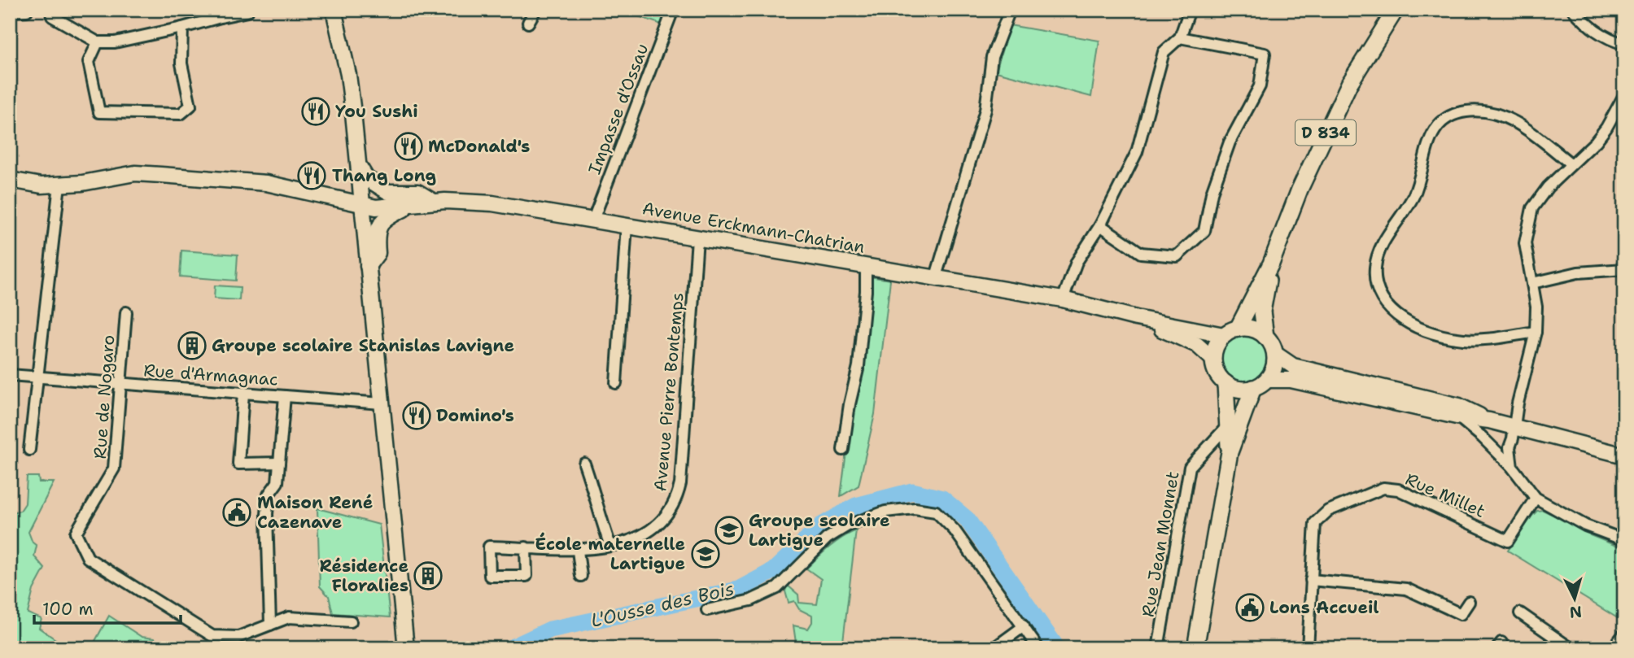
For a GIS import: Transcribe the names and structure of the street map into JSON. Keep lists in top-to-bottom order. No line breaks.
{"streets":{"main road":["D 834"],"street":["Impasse d'Ossau","Avenue Erckmann-Chatrian","Rue d'Armagnac","Avenue Pierre Bontemps","Rue de Nogaro","Rue Millet","Rue Jean Monnet"]},"crossings":[["Impasse d'Ossau","Avenue Erckmann-Chatrian"],["D 834","Avenue Erckmann-Chatrian"],["Avenue Erckmann-Chatrian","Avenue Pierre Bontemps"],["Rue d'Armagnac","Rue de Nogaro"]],"water":["L'Ousse des Bois"],"places":{"restaurant":["You Sushi","McDonald's","Thang Long","Domino's"],"building":["Groupe scolaire Stanislas Lavigne","Résidence Floralies"],"public building":["Maison René Cazenave","Lons Accueil"],"school or university":["Groupe scolaire Lartigue","École maternelle Lartigue"]},"scale_bar":"100 m","north":"bottom"}
